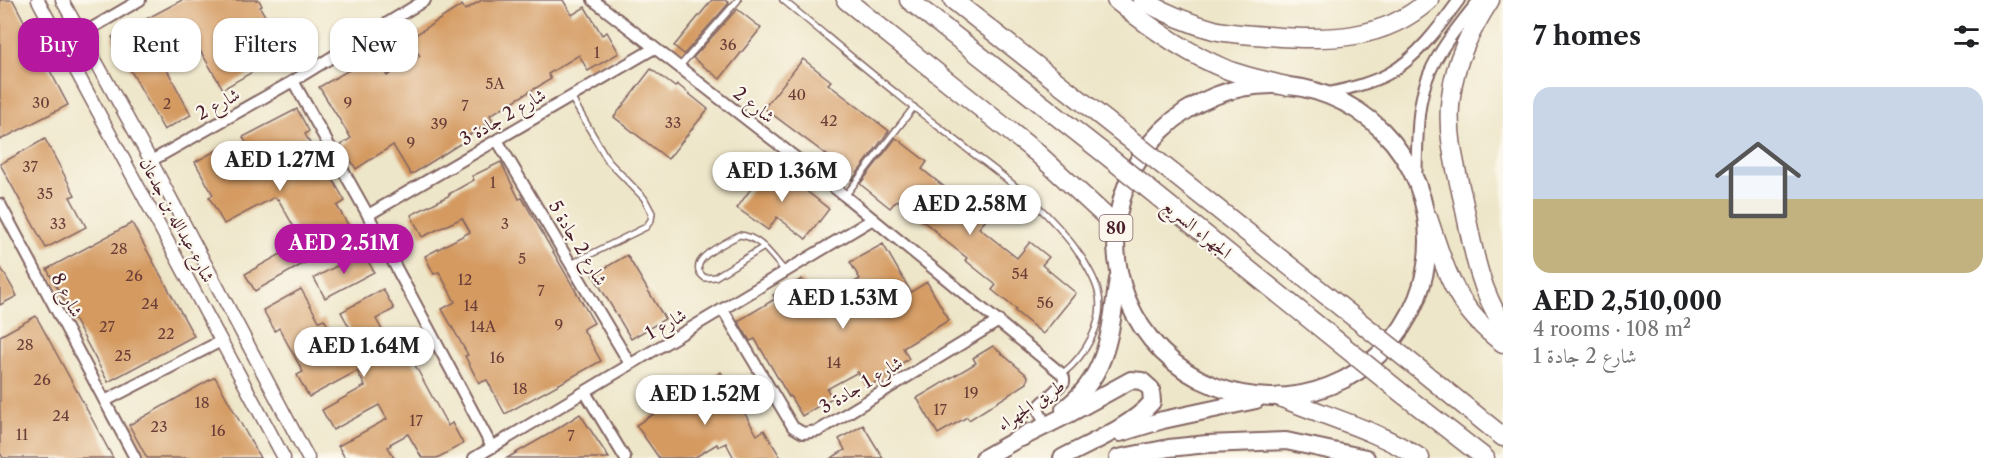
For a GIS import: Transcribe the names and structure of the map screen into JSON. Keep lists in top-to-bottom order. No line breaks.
{"streets":{"highway":["80","الجهراء السريع","طريق الجهراء"],"street":["شارع 2","شارع 2 جادة 3","شارع عبدالله بن جدعان","شارع 2 جادة 5","شارع 8","شارع 1","شارع 1 جادة 3"]},"crossings":[["شارع 2","شارع 2 جادة 3"],["شارع 2","شارع عبدالله بن جدعان"],["شارع 2","شارع 1"],["شارع 2","شارع 1 جادة 3"],["شارع 2 جادة 3","شارع 2 جادة 5"],["80","طريق الجهراء"],["شارع 2 جادة 5","شارع 1"],["شارع 1","شارع 1 جادة 3"]],"house_numbers":["36","1","5A","40","30","9","2","7","42","33","39","9","37","1","35","33","3","28","5","54","26","12","7","56","24","14","9","27","14A","22","28","25","16","14","26","18","19","18","17","24","17","23","16","11","7"],"page":{"heading":"7 homes","chip":["Buy","Rent","Filters","New"],"list":[{"name":"AED 2,510,000","note":"4 rooms · 108 m² · شارع 2 جادة 1"}],"price":["AED 1.27M","AED 1.36M","AED 2.58M","AED 2.51M","AED 1.53M","AED 1.64M","AED 1.52M"]}}
